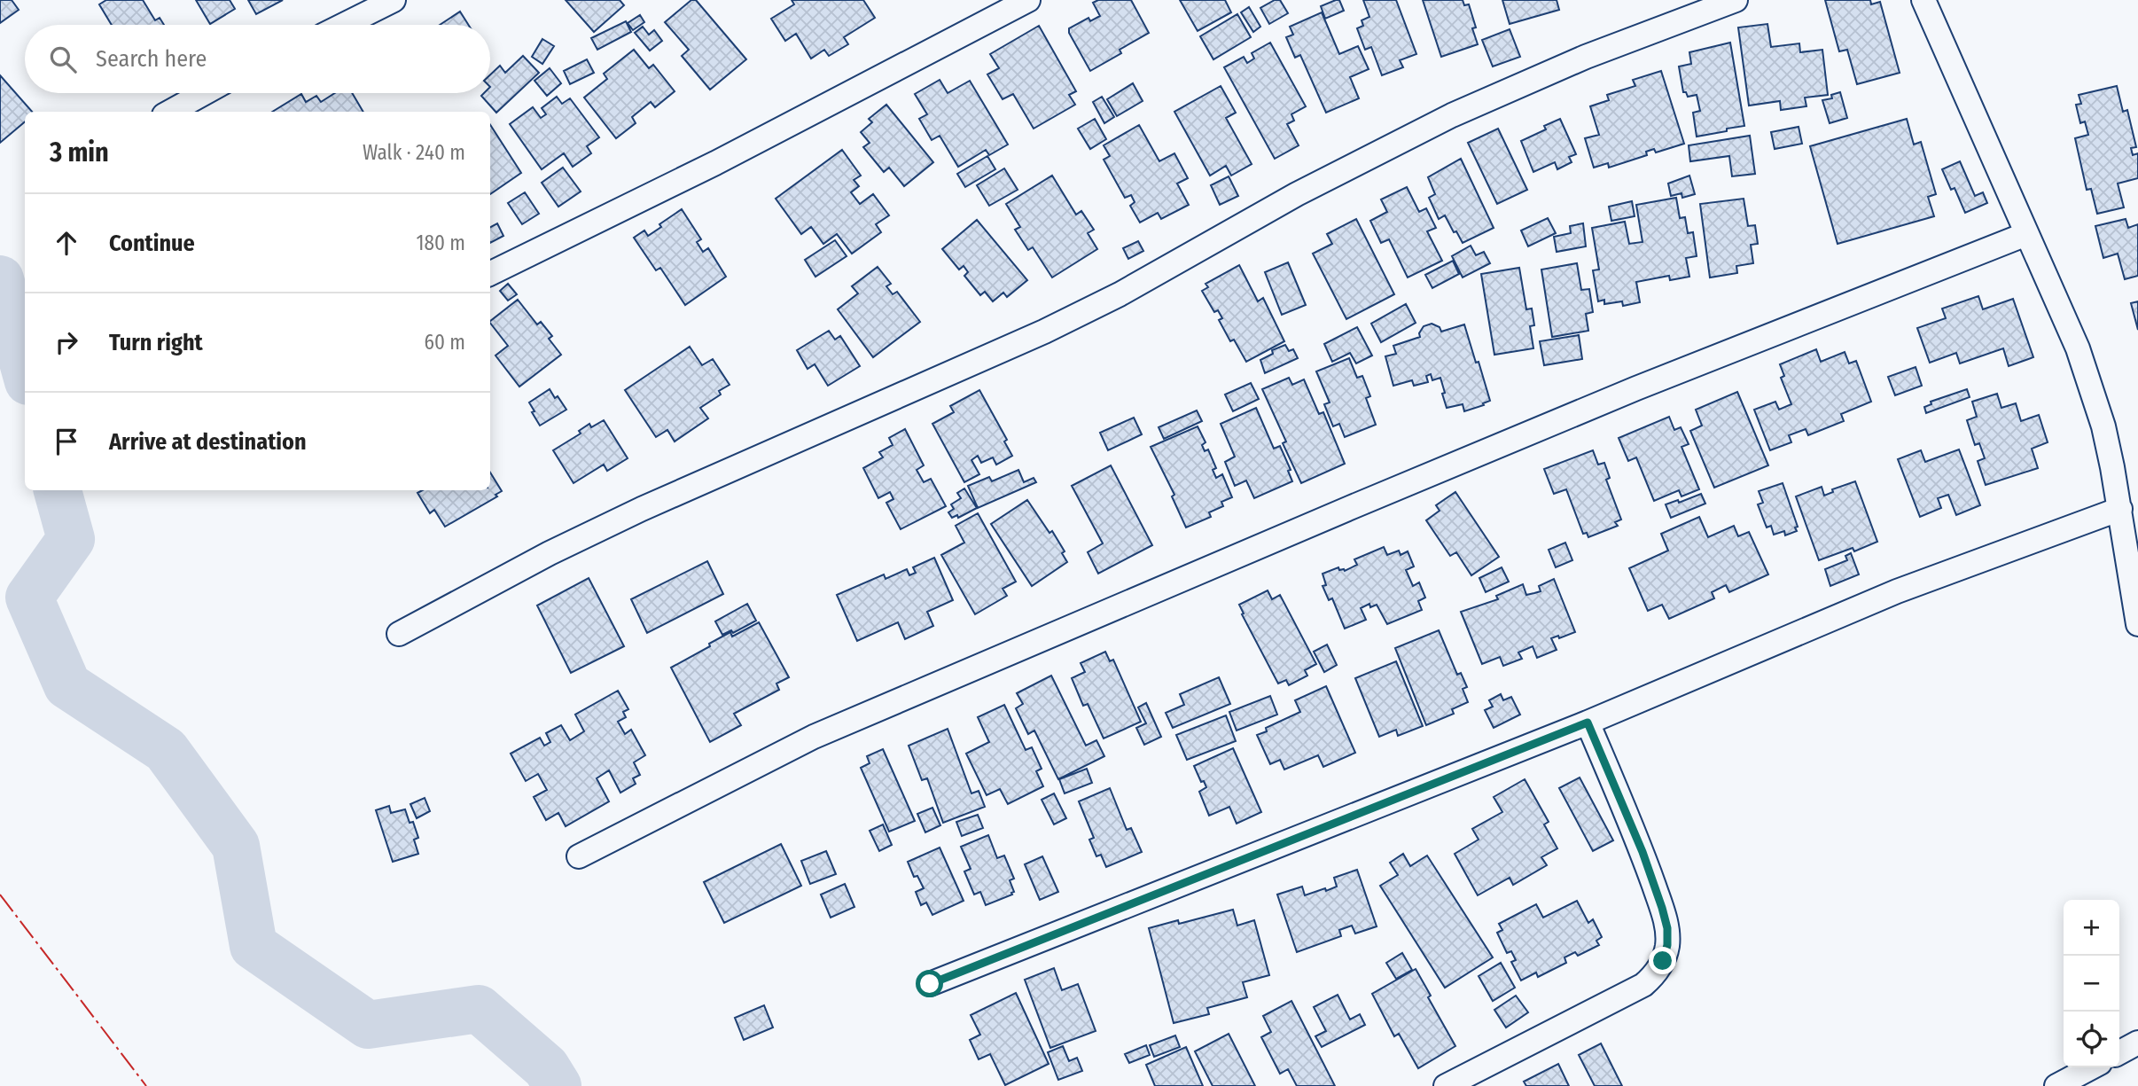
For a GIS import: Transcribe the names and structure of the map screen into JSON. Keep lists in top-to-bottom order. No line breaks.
{"page":{"search":"Search here","heading":["3 min","Walk · 240 m"],"list":[["Continue","180 m"],["Turn right","60 m"],"Arrive at destination"],"map_buttons":["+","−"]}}
